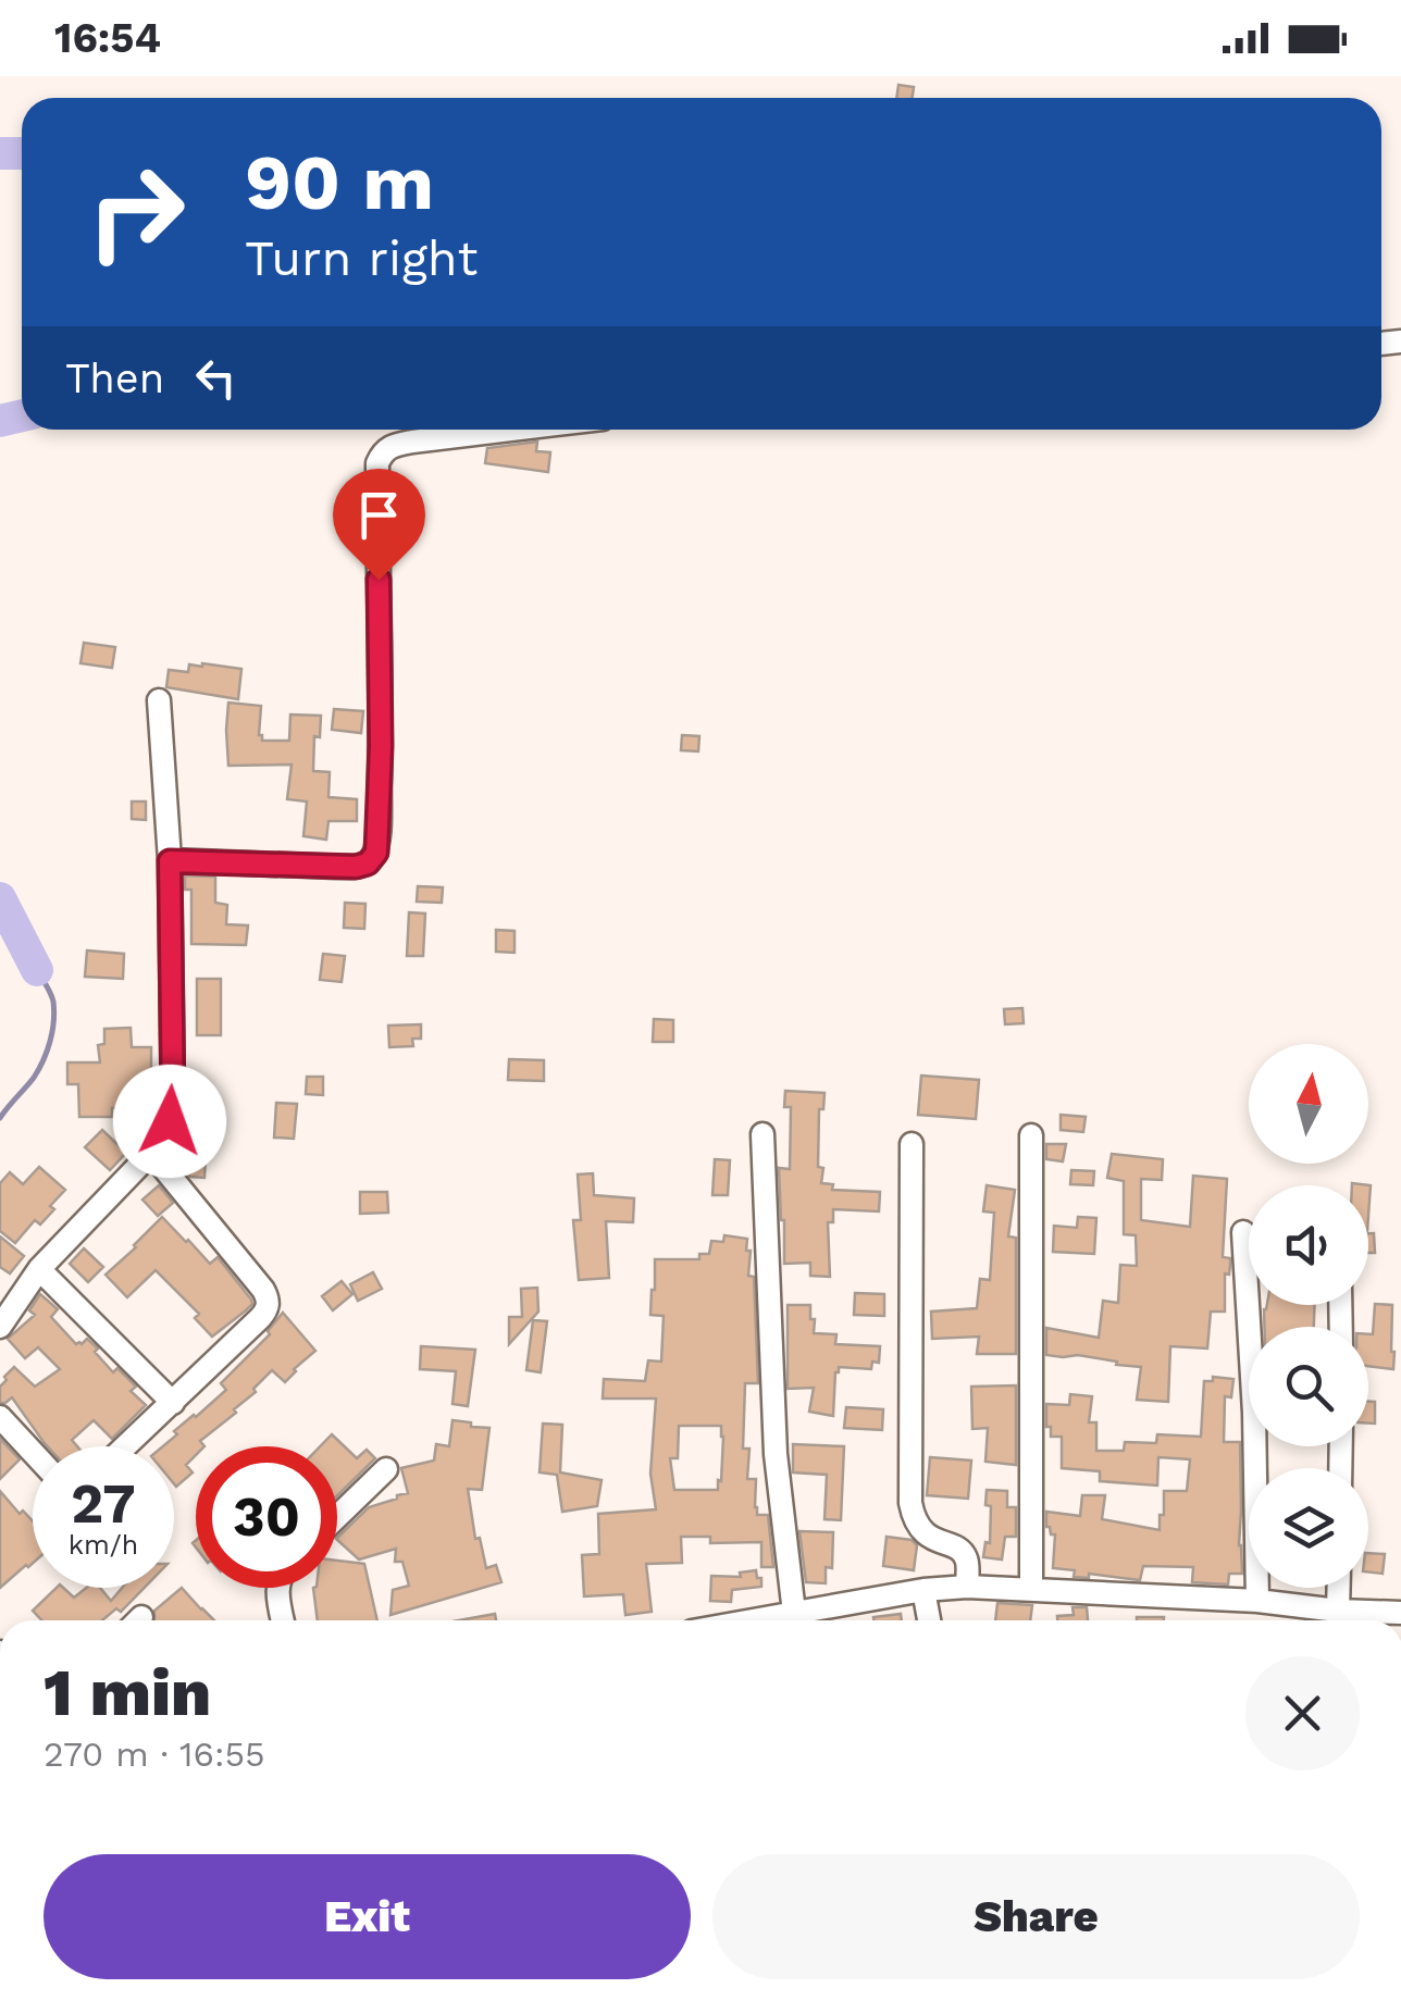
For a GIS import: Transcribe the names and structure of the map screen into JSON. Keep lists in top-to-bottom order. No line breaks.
{"north":"top","page":{"status":"16:54","turn":["90 m","Turn right"],"then":"Then","speed":"27 km/h","limit":"30","heading":["1 min","270 m · 16:55"],"buttons":["Exit","Share"]}}
